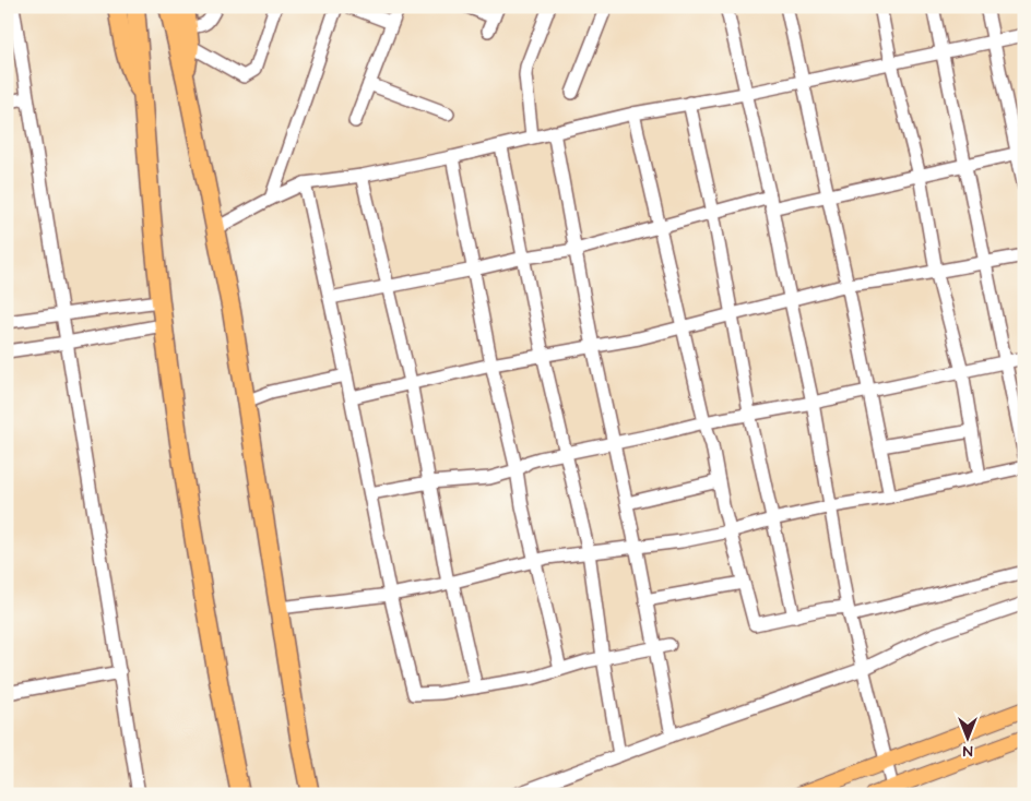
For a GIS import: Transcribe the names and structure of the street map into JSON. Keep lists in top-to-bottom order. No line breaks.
{"north":"bottom"}
